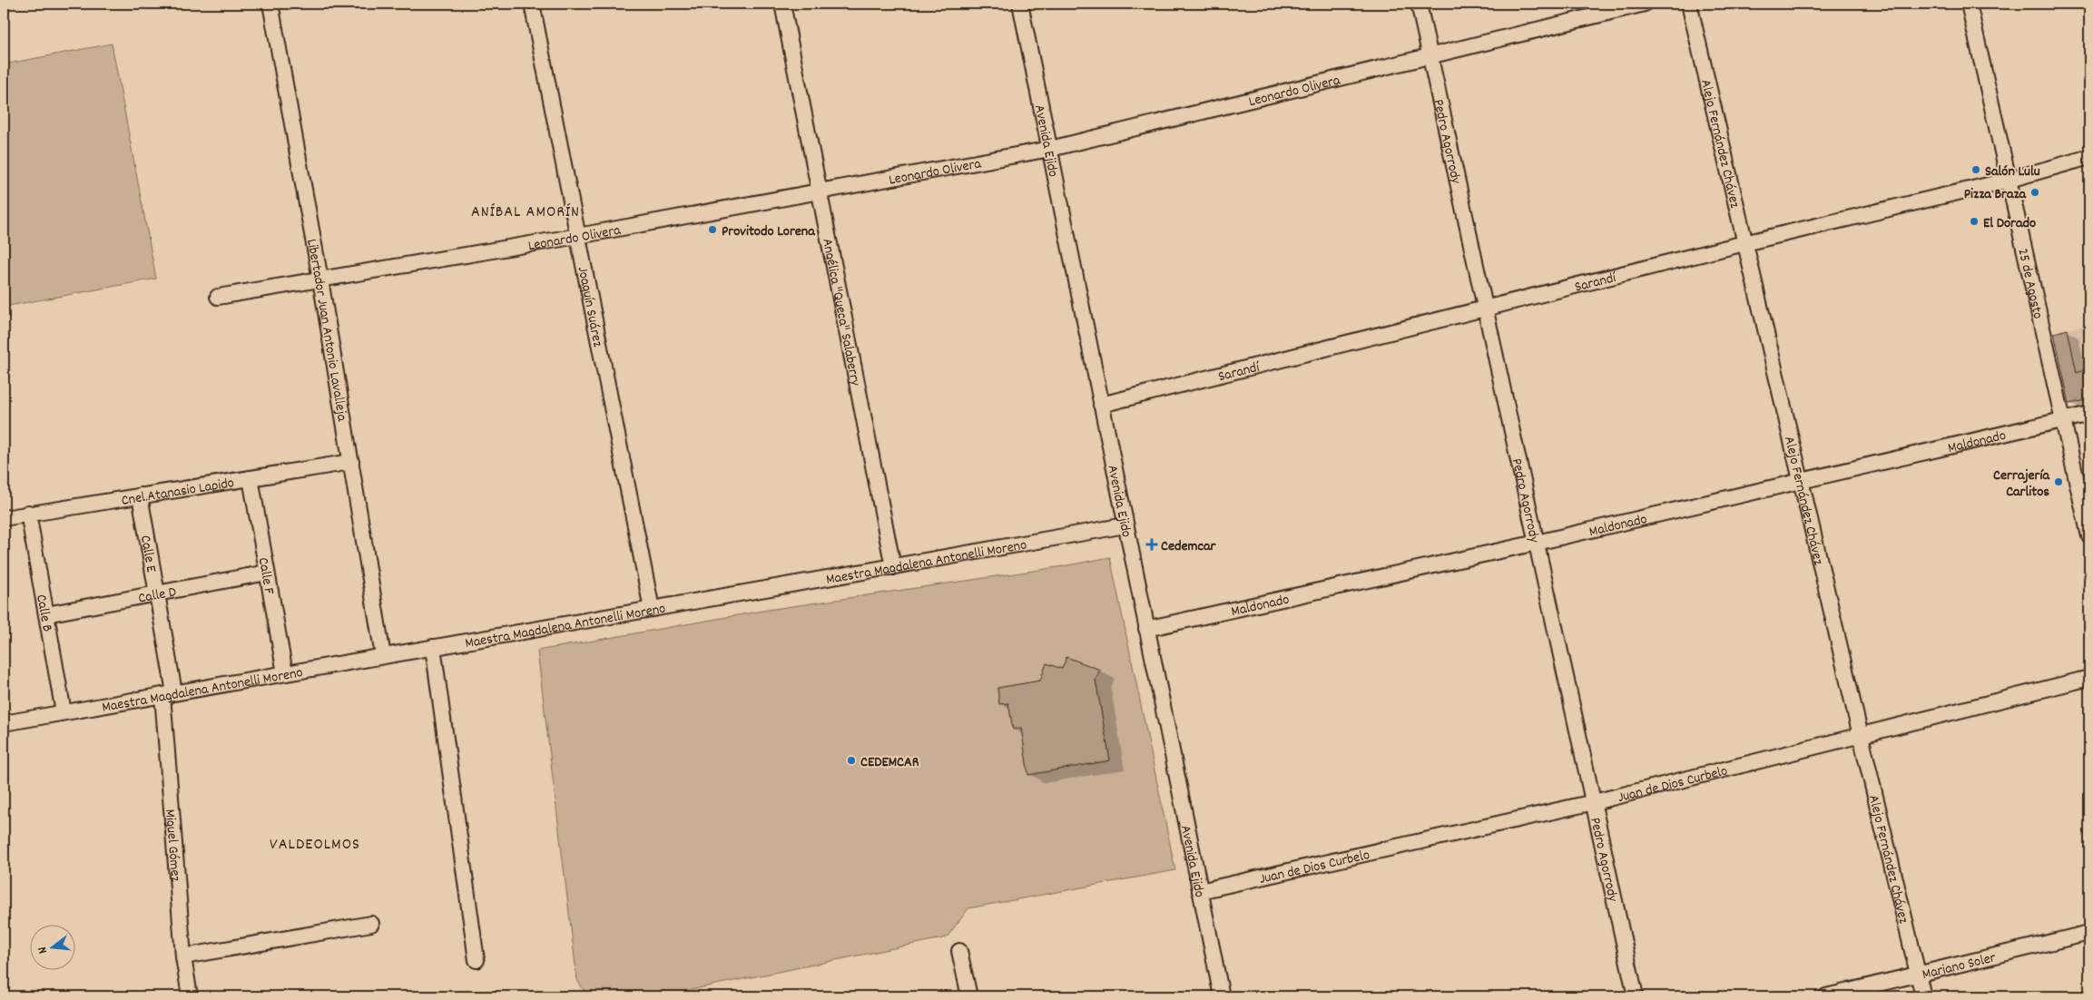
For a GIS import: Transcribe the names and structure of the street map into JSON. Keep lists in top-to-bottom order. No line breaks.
{"streets":{"street":["Leonardo Olivera","Avenida Ejido","Pedro Agorrody","Alejo Fernández Chávez","Sarandí","25 de Agosto","Joaquín Suárez","Angélica \"Queca\" Salaberry","Libertador Juan Antonio Lavalleja","Maldonado","Cnel.Atanasio Lapido","Calle E","Maestra Magdalena Antonelli Moreno","Calle F","Calle D","Calle B","Juan de Dios Curbelo","Miguel Gómez","Mariano Soler"]},"crossings":[["Leonardo Olivera","Avenida Ejido"],["Leonardo Olivera","Pedro Agorrody"],["Leonardo Olivera","Joaquín Suárez"],["Leonardo Olivera","Angélica \"Queca\" Salaberry"],["Leonardo Olivera","Libertador Juan Antonio Lavalleja"],["Avenida Ejido","Sarandí"],["Avenida Ejido","Maldonado"],["Avenida Ejido","Maestra Magdalena Antonelli Moreno"],["Avenida Ejido","Juan de Dios Curbelo"],["Pedro Agorrody","Sarandí"],["Pedro Agorrody","Maldonado"],["Pedro Agorrody","Juan de Dios Curbelo"],["Alejo Fernández Chávez","Sarandí"],["Alejo Fernández Chávez","Maldonado"],["Alejo Fernández Chávez","Juan de Dios Curbelo"],["Alejo Fernández Chávez","Mariano Soler"],["Sarandí","25 de Agosto"],["25 de Agosto","Maldonado"],["Joaquín Suárez","Maestra Magdalena Antonelli Moreno"],["Angélica \"Queca\" Salaberry","Maestra Magdalena Antonelli Moreno"],["Libertador Juan Antonio Lavalleja","Cnel.Atanasio Lapido"],["Libertador Juan Antonio Lavalleja","Maestra Magdalena Antonelli Moreno"],["Cnel.Atanasio Lapido","Calle E"],["Cnel.Atanasio Lapido","Calle F"],["Cnel.Atanasio Lapido","Calle B"],["Calle E","Maestra Magdalena Antonelli Moreno"],["Calle E","Calle D"],["Calle E","Miguel Gómez"],["Maestra Magdalena Antonelli Moreno","Calle F"],["Maestra Magdalena Antonelli Moreno","Calle B"],["Maestra Magdalena Antonelli Moreno","Miguel Gómez"],["Calle F","Calle D"],["Calle D","Calle B"]],"districts":["ANÍBAL AMORÍN","VALDEOLMOS"],"places":{"other":["Salón Lulu","Pizza Braza","El Dorado","Provitodo Lorena","Cerrajería Carlitos","CEDEMCAR"],"health":["Cedemcar"]},"north":"left"}
